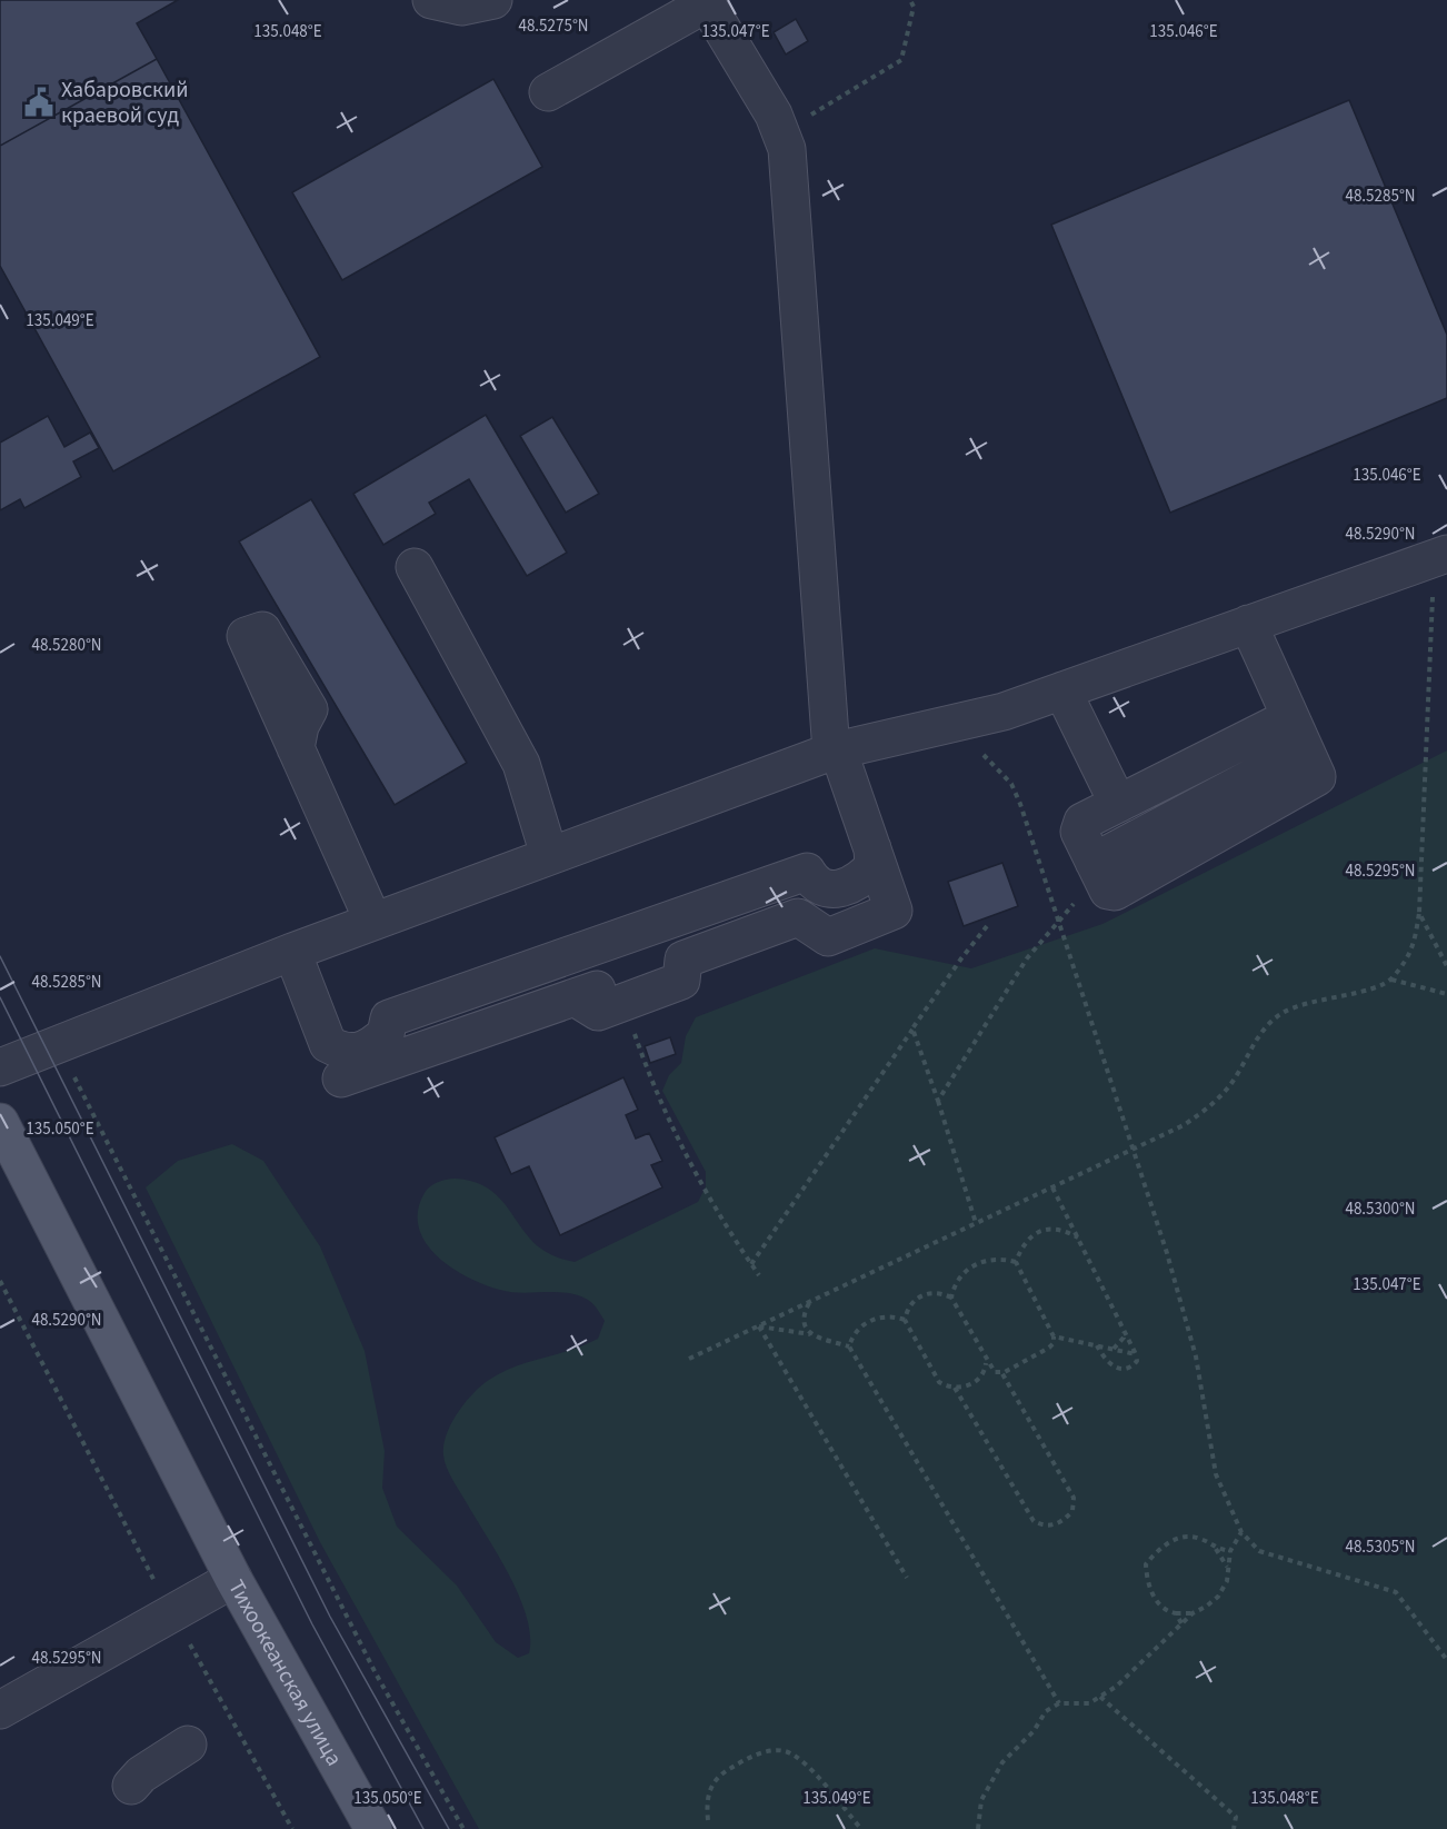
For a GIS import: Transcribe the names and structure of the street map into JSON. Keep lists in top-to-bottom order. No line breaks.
{"streets":{"main road":["Тихоокеанская улица"]},"places":{"public building":["Хабаровский краевой суд"]},"coordinates":["48.5275°N","135.048°E","135.047°E","135.046°E","48.5285°N","135.049°E","48.5290°N","48.5280°N","48.5295°N","135.050°E","48.5300°N","48.5305°N"]}
